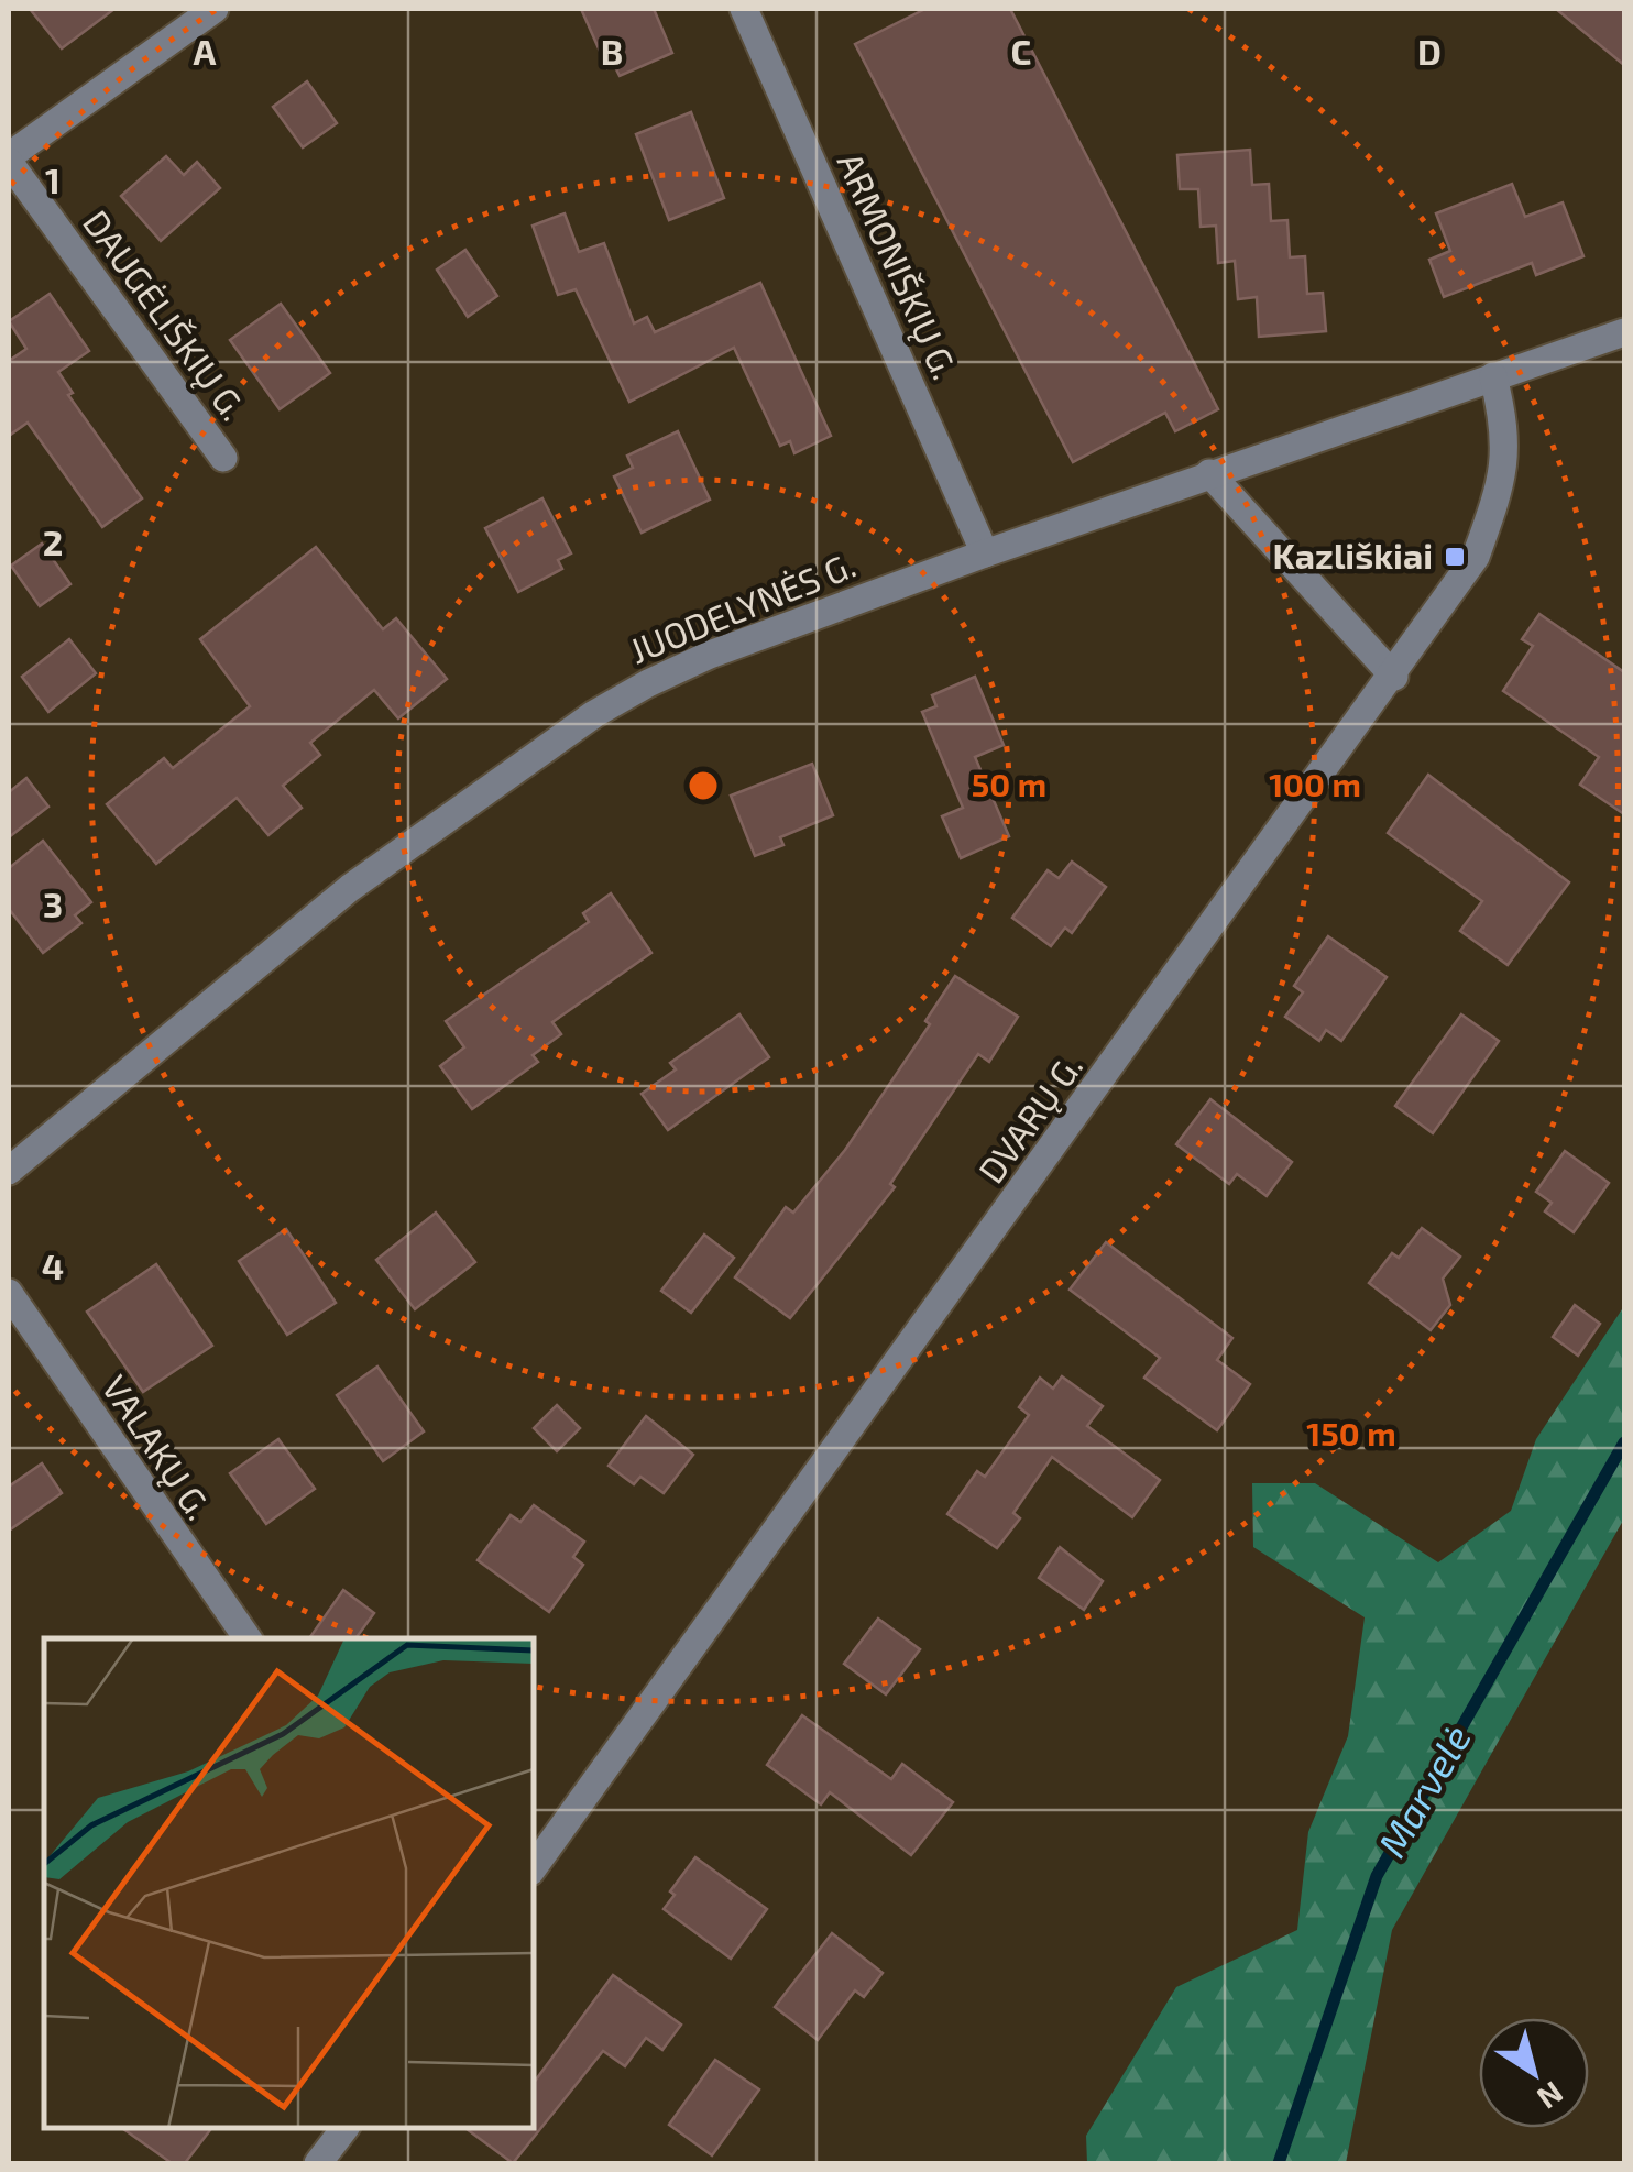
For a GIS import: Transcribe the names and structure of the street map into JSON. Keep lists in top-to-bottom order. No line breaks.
{"streets":{"street":["ARMONIŠKIŲ G.","DAUGĖLIŠKIŲ G.","JUODELYNĖS G.","DVARŲ G.","VALAKŲ G."]},"crossings":[["ARMONIŠKIŲ G.","JUODELYNĖS G."],["JUODELYNĖS G.","DVARŲ G."]],"water":["Marvelė"],"places":{"transit":["Kazliškiai"]},"north":"bottom right","grid":{"columns":["A","B","C","D"],"rows":["1","2","3","4"]},"rings":["50 m","100 m","150 m"]}
